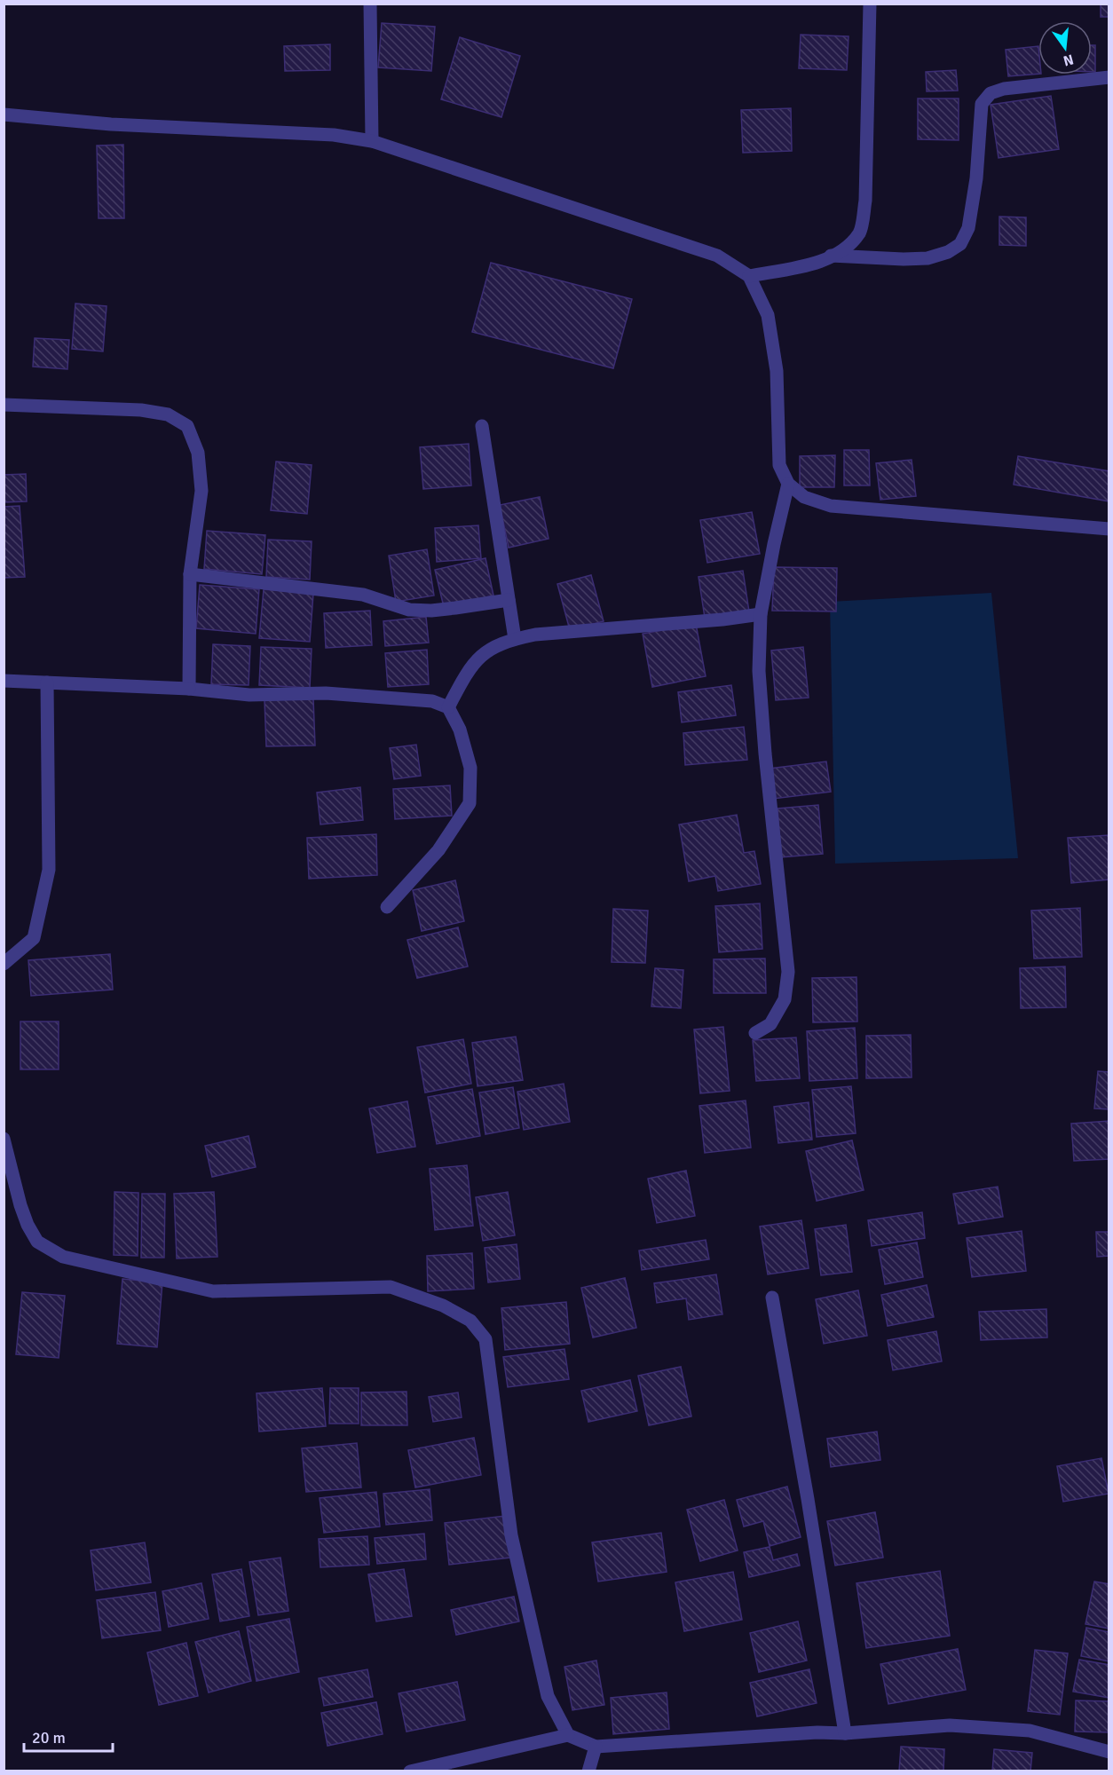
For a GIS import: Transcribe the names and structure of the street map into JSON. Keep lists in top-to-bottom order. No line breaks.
{"scale_bar":"20 m","north":"bottom"}
